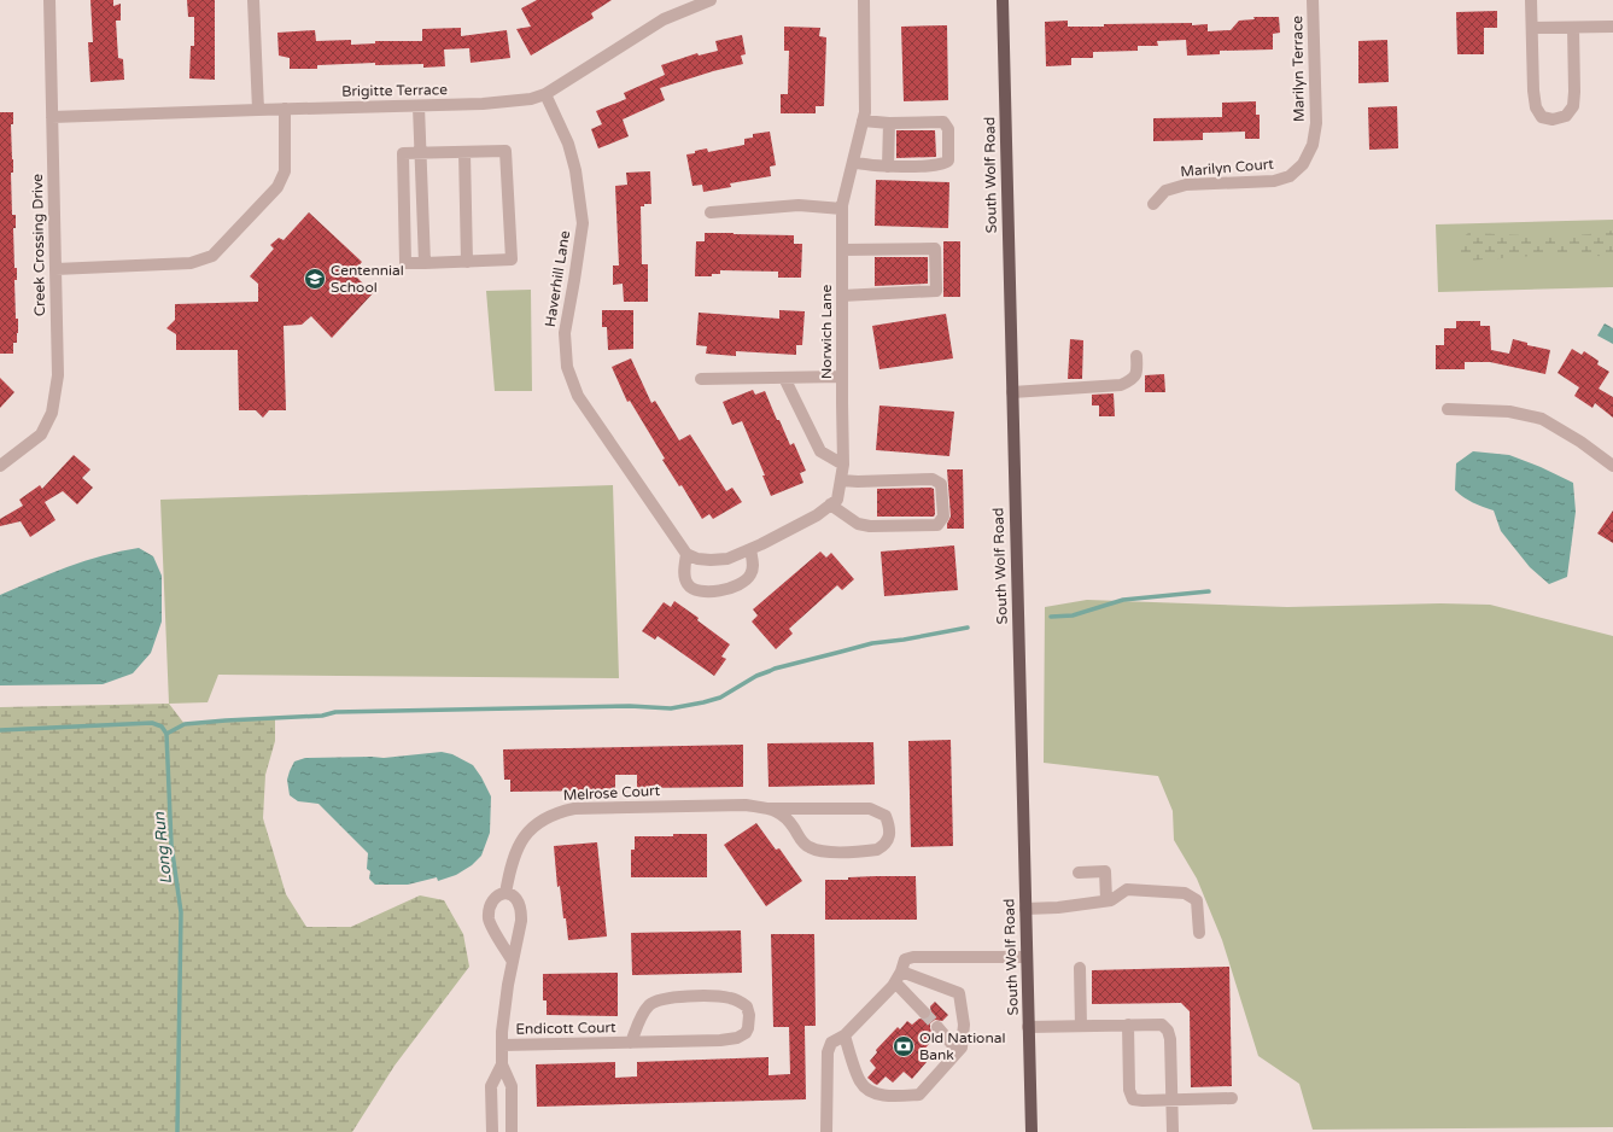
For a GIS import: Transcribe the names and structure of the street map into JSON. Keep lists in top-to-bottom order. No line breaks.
{"streets":{"main road":["South Wolf Road"],"street":["Marilyn Terrace","Brigitte Terrace","Marilyn Court","Creek Crossing Drive","Haverhill Lane","Norwich Lane","Melrose Court","Endicott Court"]},"crossings":[["Marilyn Terrace","Marilyn Court"],["Brigitte Terrace","Creek Crossing Drive"],["Brigitte Terrace","Haverhill Lane"],["Haverhill Lane","Norwich Lane"]],"water":["Long Run"],"places":{"school or university":["Centennial School"],"bank":["Old National Bank"]}}
